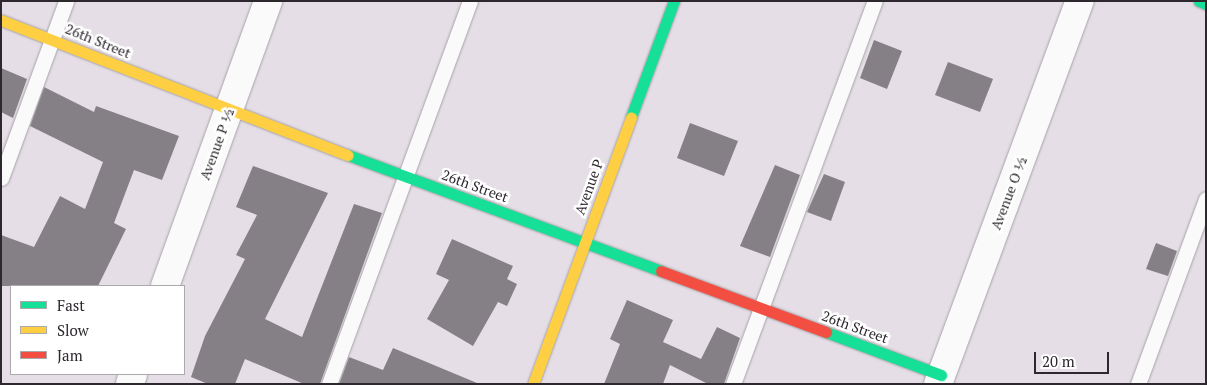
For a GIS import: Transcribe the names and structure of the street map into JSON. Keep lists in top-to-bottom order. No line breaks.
{"streets":{"street":["26th Street","Avenue P ½","Avenue P","Avenue O ½"]},"crossings":[["26th Street","Avenue P ½"],["26th Street","Avenue P"],["26th Street","Avenue O ½"]],"legend":["Fast","Slow","Jam"],"scale_bar":"20 m"}
